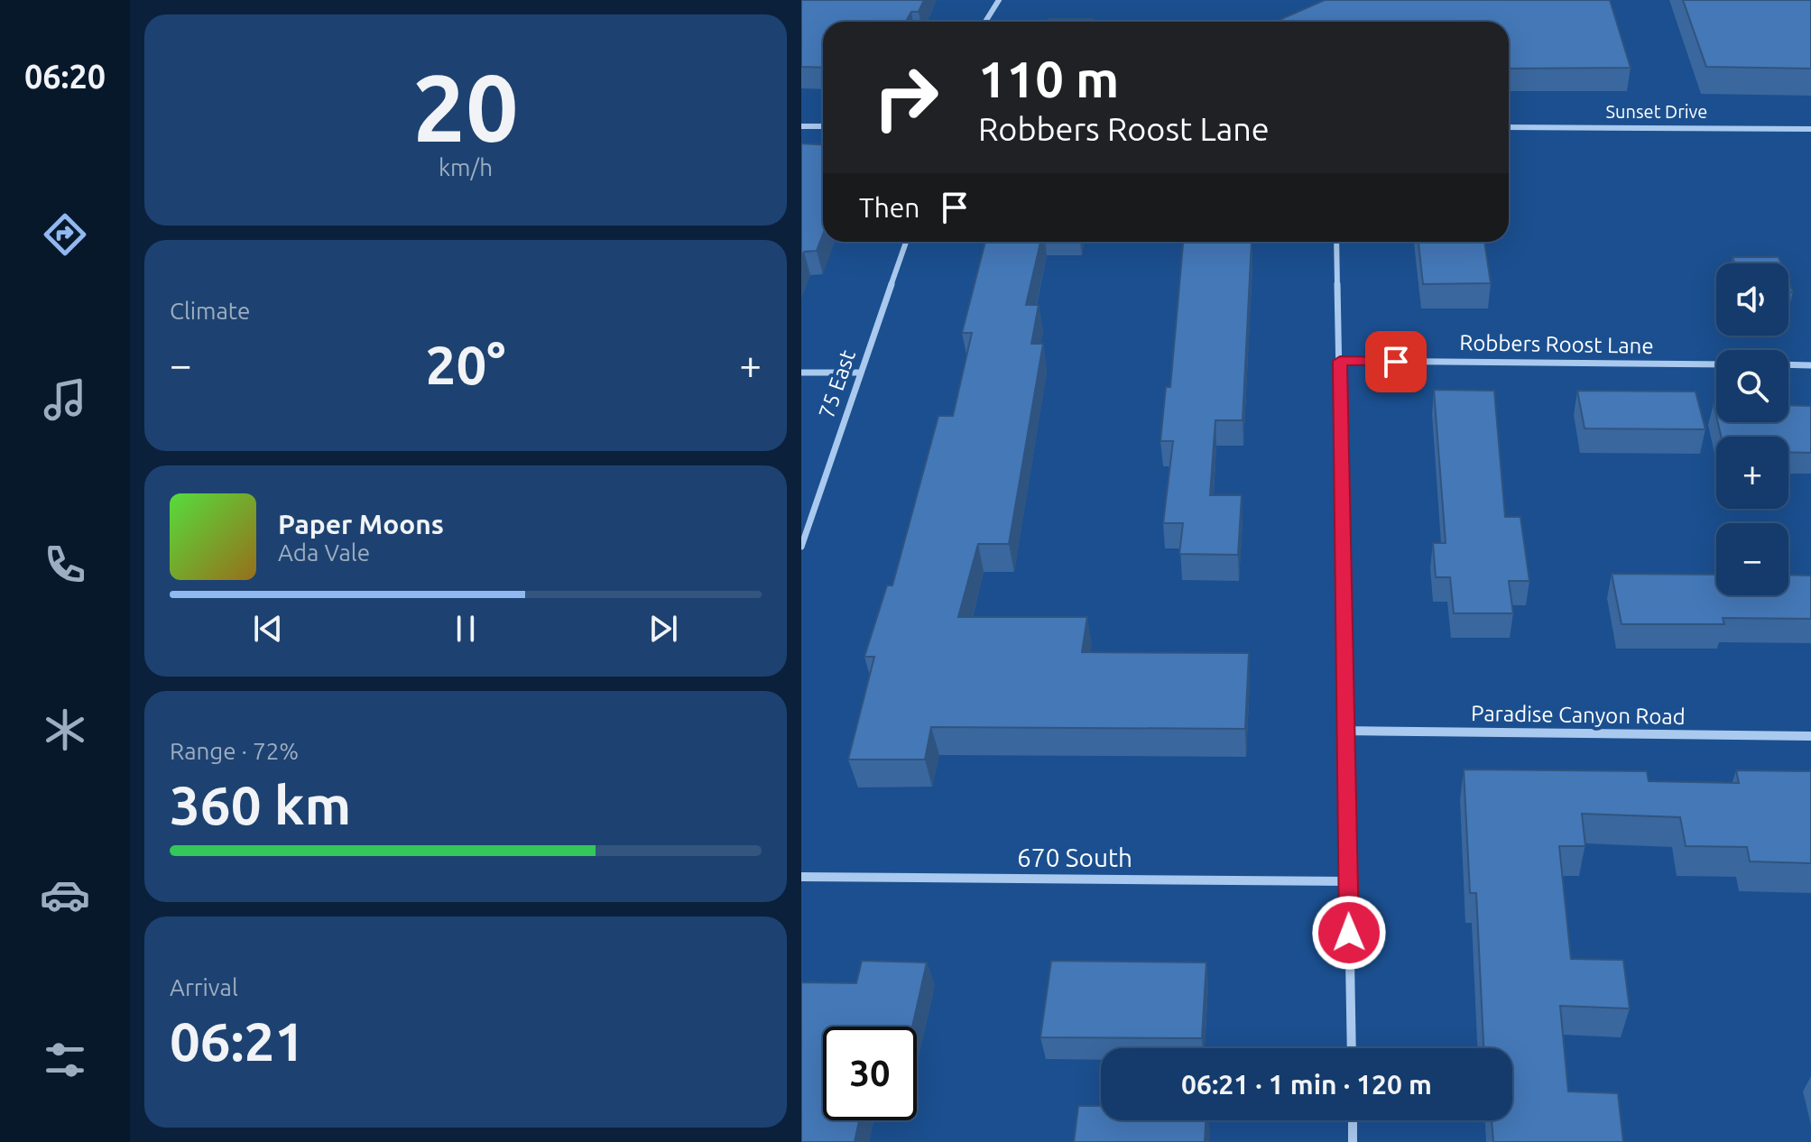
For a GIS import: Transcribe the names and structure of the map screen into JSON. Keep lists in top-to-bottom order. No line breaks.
{"streets":{"street":["Sunset Drive","Robbers Roost Lane","75 East","Paradise Canyon Road","670 South"]},"page":{"tabs":"06:20","tile":[["20","km/h"],"Climate",["Range · 72%","360 km"],["Arrival","06:21"]],"turn":["110 m","Robbers Roost Lane"],"then":"Then","map_buttons":["+","−"],"heat":["−","20°","+"],"song":["Paper Moons","Ada Vale"],"limit":"30","trip":"06:21 · 1 min · 120 m"}}
